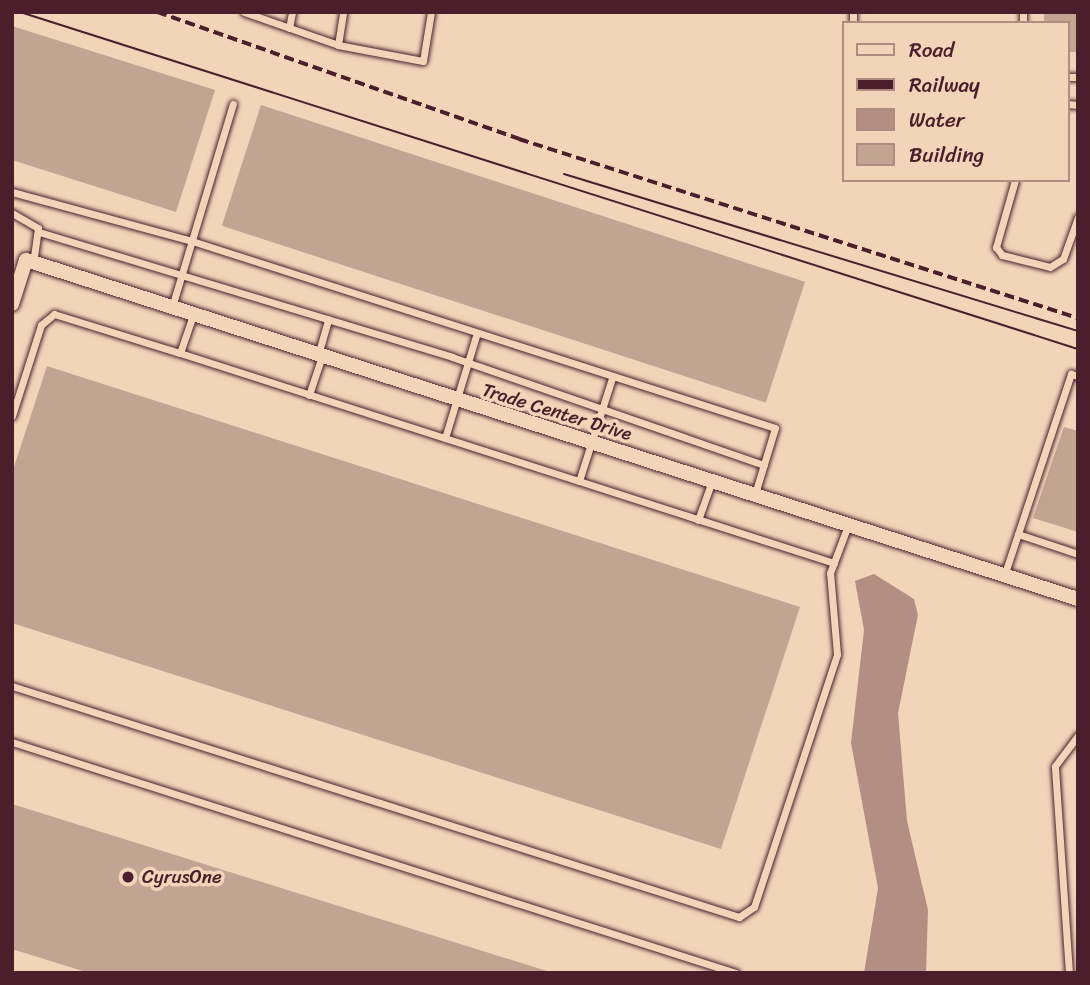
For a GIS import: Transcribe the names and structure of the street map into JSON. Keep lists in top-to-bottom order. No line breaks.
{"streets":{"street":["Trade Center Drive"]},"places":["CyrusOne"],"legend":["Road","Railway","Water","Building"]}
